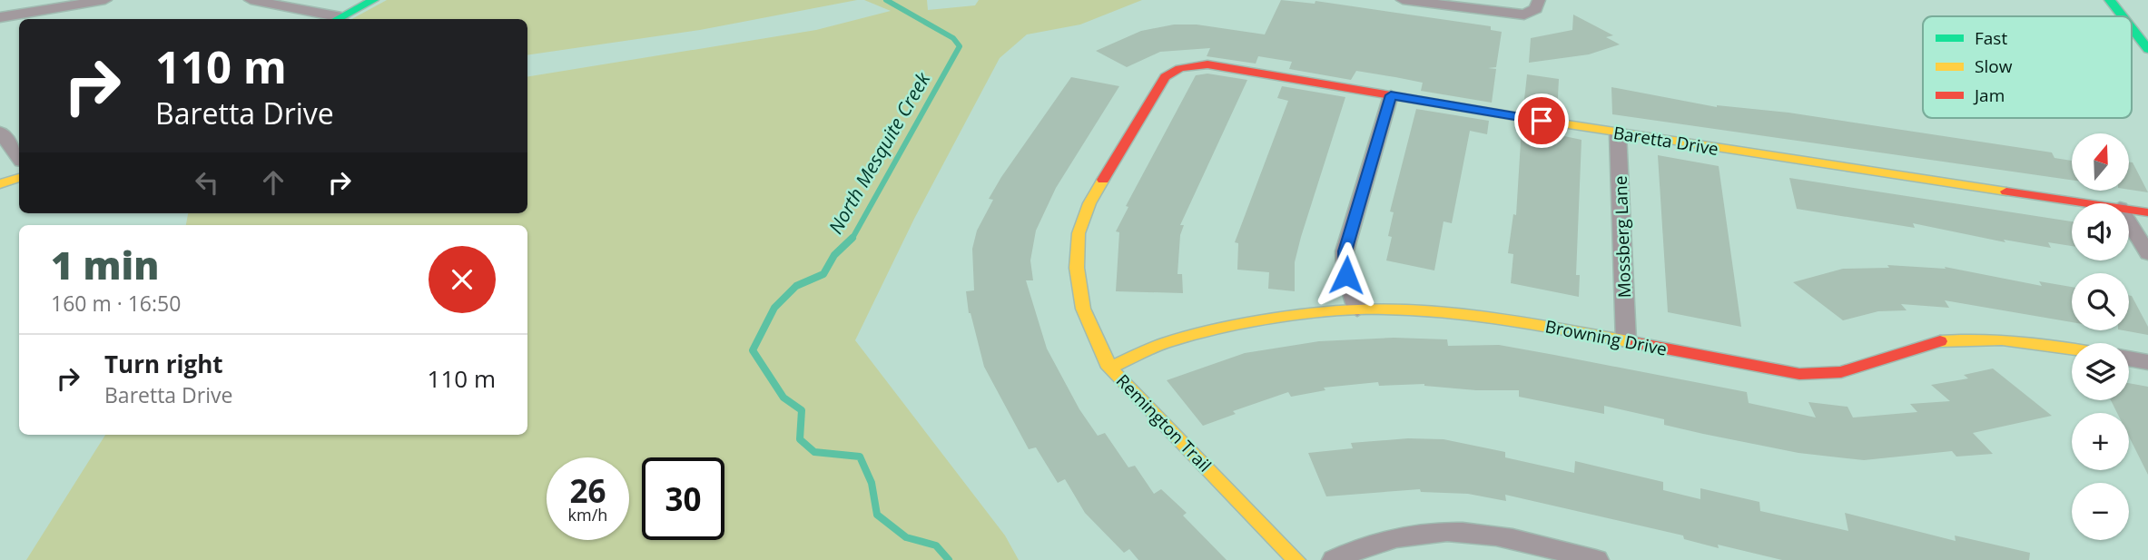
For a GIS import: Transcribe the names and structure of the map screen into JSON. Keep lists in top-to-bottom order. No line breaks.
{"streets":{"street":["Baretta Drive","Mossberg Lane","Browning Drive","Remington Trail"]},"crossings":[["Baretta Drive","Mossberg Lane"],["Baretta Drive","Remington Trail"],["Mossberg Lane","Browning Drive"],["Browning Drive","Remington Trail"]],"water":["North Mesquite Creek"],"legend":["Fast","Slow","Jam"],"north":"top","page":{"turn":["110 m","Baretta Drive"],"map_buttons":["+","−"],"heading":["1 min","160 m · 16:50"],"list":[{"name":"Turn right","note":"Baretta Drive","value":"110 m"}],"speed":"26 km/h","limit":"30"}}
